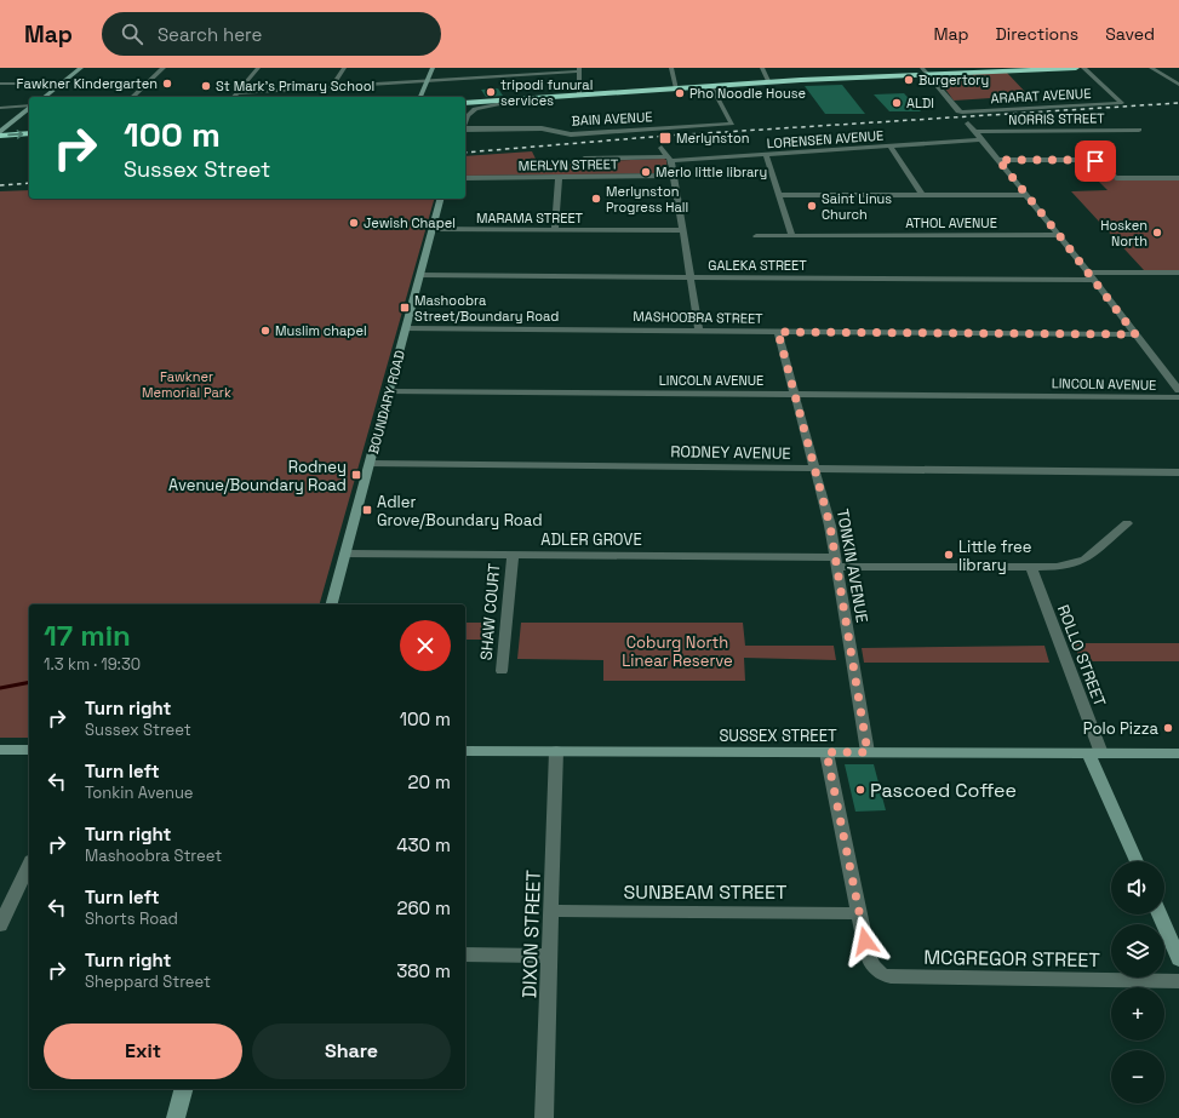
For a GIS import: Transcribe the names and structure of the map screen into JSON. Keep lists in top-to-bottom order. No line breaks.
{"streets":{"street":["ARARAT AVENUE","BAIN AVENUE","NORRIS STREET","LORENSEN AVENUE","MERLYN STREET","MARAMA STREET","ATHOL AVENUE","GALEKA STREET","MASHOOBRA STREET","LINCOLN AVENUE","BOUNDARY ROAD","RODNEY AVENUE","ADLER GROVE","TONKIN AVENUE","SHAW COURT","ROLLO STREET","SUSSEX STREET","SUNBEAM STREET","DIXON STREET","MCGREGOR STREET"]},"crossings":[["MARAMA STREET","BOUNDARY ROAD"],["GALEKA STREET","BOUNDARY ROAD"],["MASHOOBRA STREET","BOUNDARY ROAD"],["MASHOOBRA STREET","TONKIN AVENUE"],["LINCOLN AVENUE","BOUNDARY ROAD"],["LINCOLN AVENUE","TONKIN AVENUE"],["BOUNDARY ROAD","RODNEY AVENUE"],["BOUNDARY ROAD","ADLER GROVE"],["RODNEY AVENUE","TONKIN AVENUE"],["ADLER GROVE","TONKIN AVENUE"],["ADLER GROVE","SHAW COURT"],["TONKIN AVENUE","SUSSEX STREET"],["ROLLO STREET","SUSSEX STREET"],["SUSSEX STREET","DIXON STREET"],["SUNBEAM STREET","DIXON STREET"],["SUNBEAM STREET","MCGREGOR STREET"]],"parks":["Fawkner Memorial Park","Coburg North Linear Reserve"],"places":{"other":["Burgertory","Fawkner Kindergarten","St Mark's Primary School","tripodi funural services","Pho Noodle House","ALDI","Merlo little library","Merlynston Progress Hall","Saint Linus Church","Jewish Chapel","Hosken North","Muslim chapel","Little free library","Polo Pizza","Pascoed Coffee"],"transit":["Merlynston","Mashoobra Street/Boundary Road","Rodney Avenue/Boundary Road","Adler Grove/Boundary Road"]},"page":{"header":"Map","search":"Search here","nav":["Map","Directions","Saved"],"turn":["100 m","Sussex Street"],"heading":["17 min","1.3 km · 19:30"],"list":[{"name":"Turn right","note":"Sussex Street","value":"100 m"},{"name":"Turn left","note":"Tonkin Avenue","value":"20 m"},{"name":"Turn right","note":"Mashoobra Street","value":"430 m"},{"name":"Turn left","note":"Shorts Road","value":"260 m"},{"name":"Turn right","note":"Sheppard Street","value":"380 m"}],"map_buttons":["+","−"],"buttons":["Exit","Share"]}}
